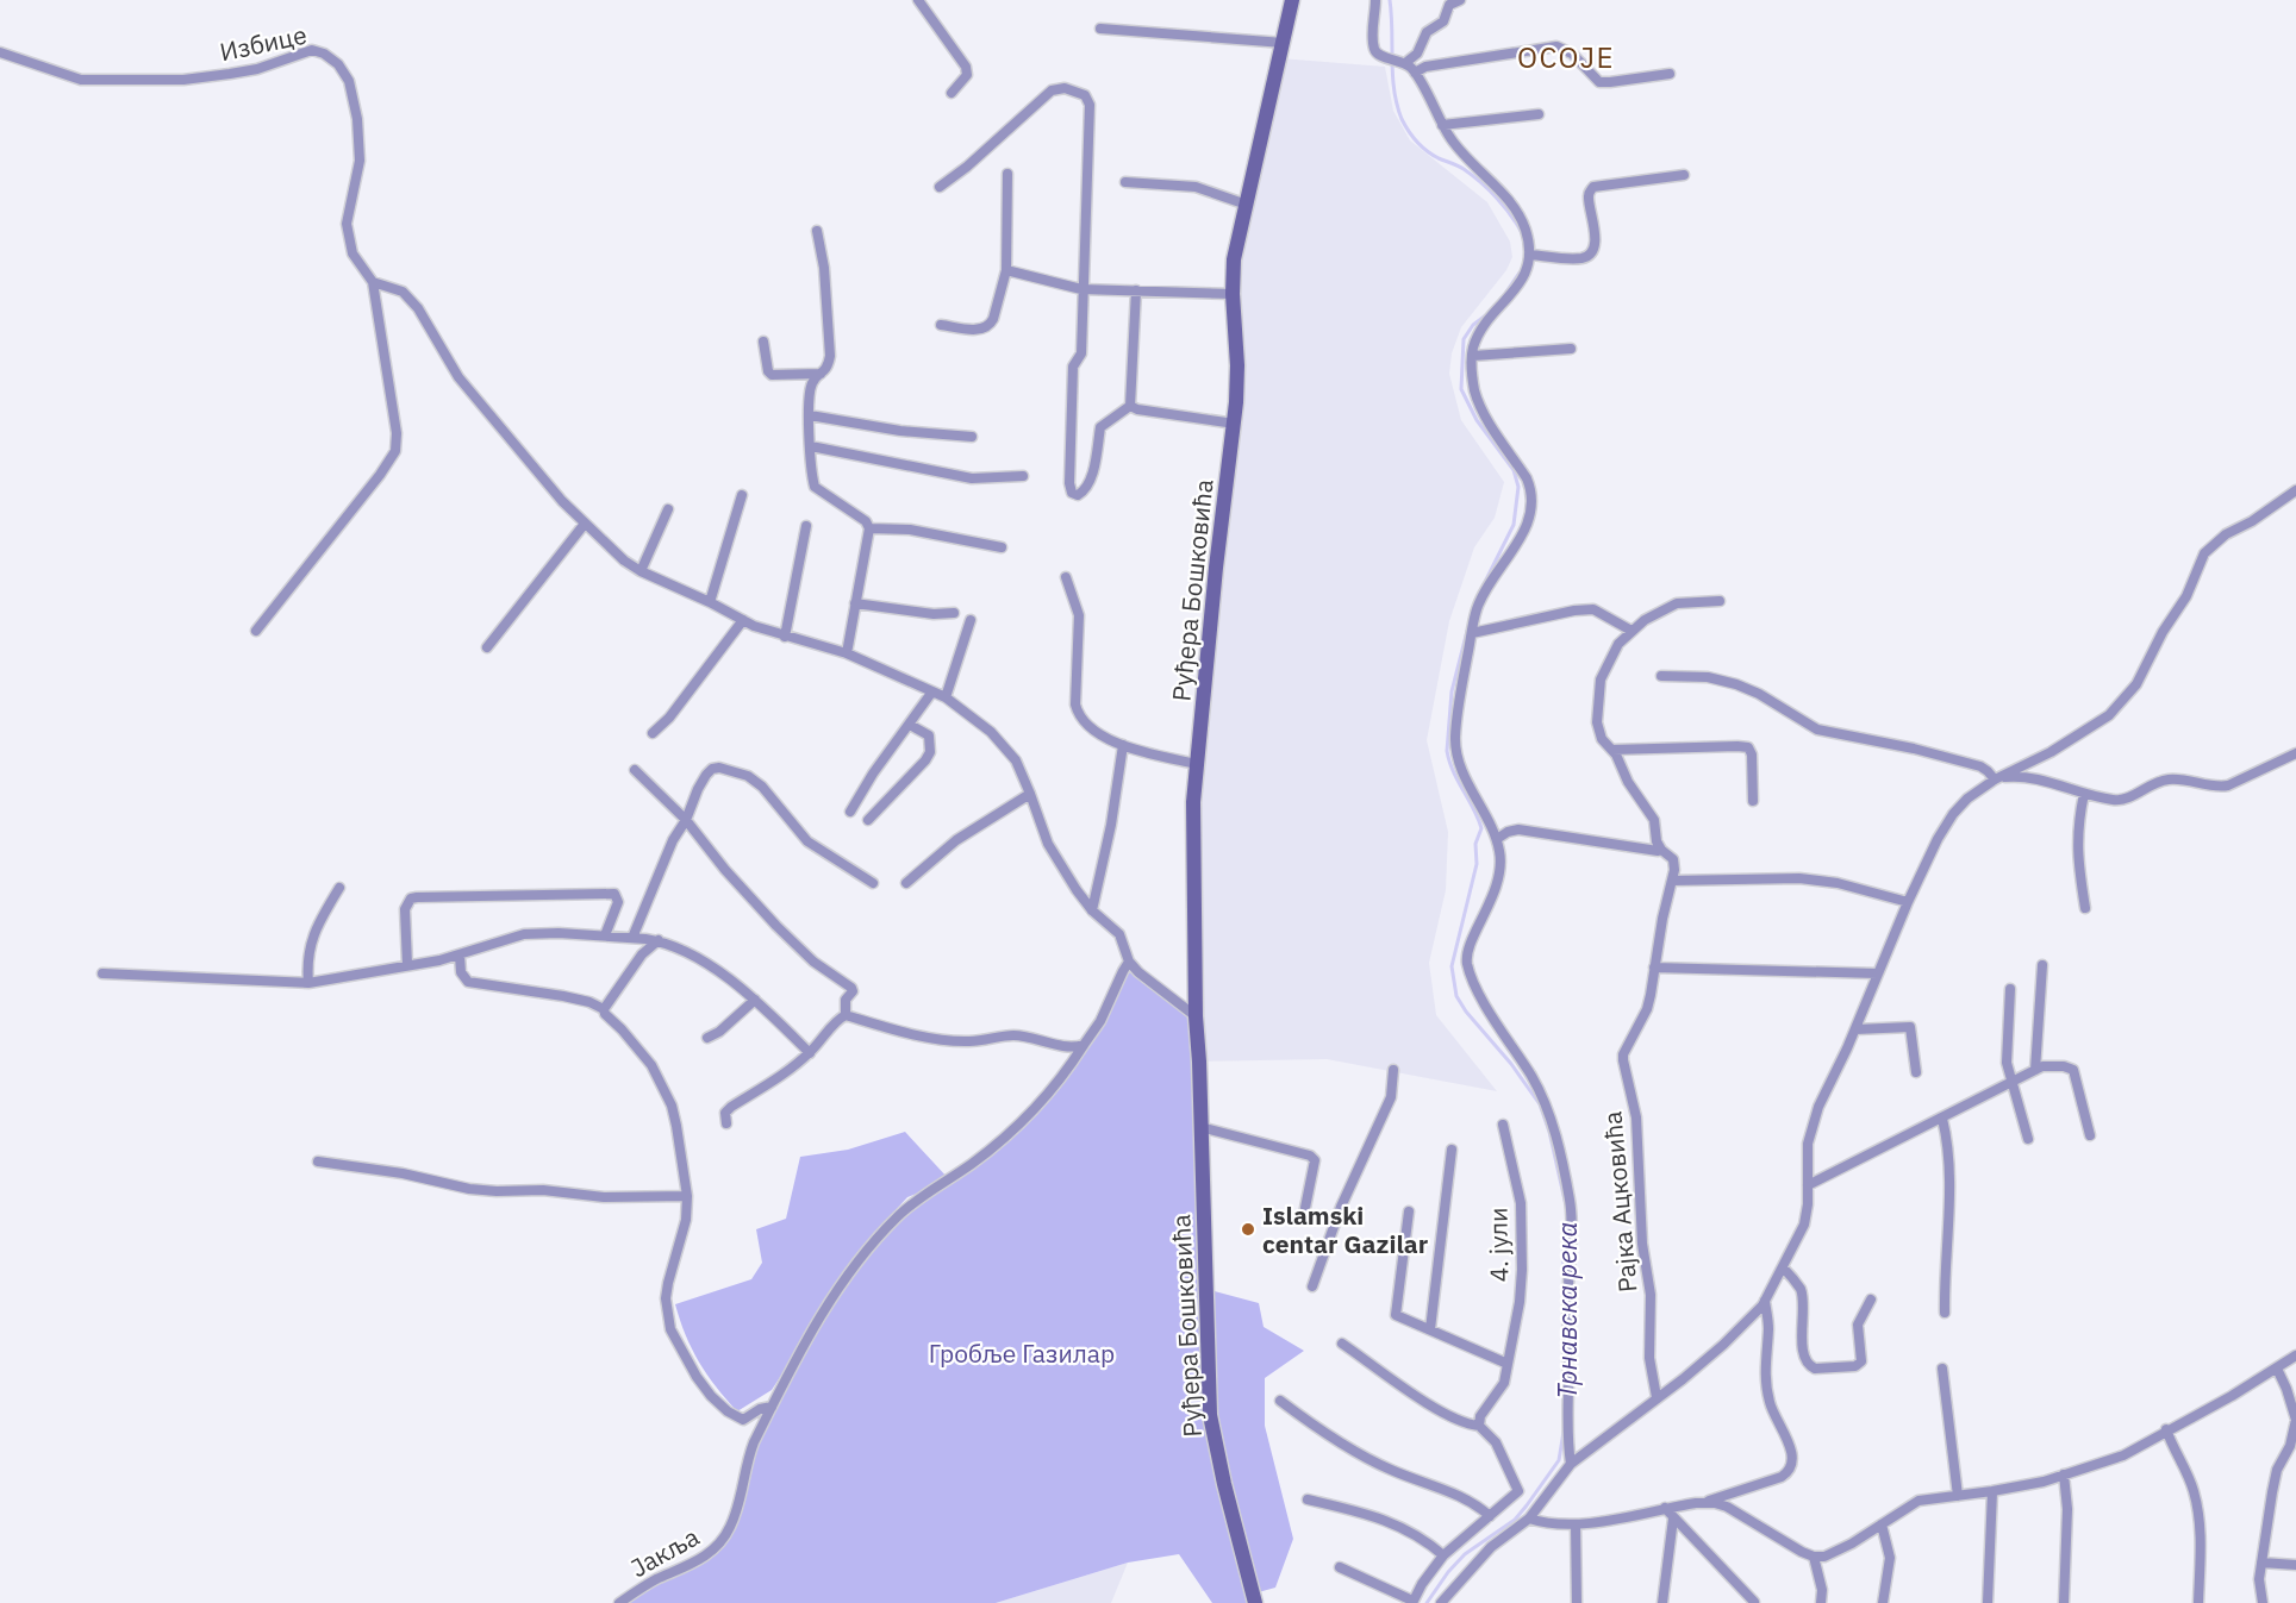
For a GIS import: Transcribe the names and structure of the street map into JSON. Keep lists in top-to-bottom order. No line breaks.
{"streets":{"main road":["Руђера Бошковића"],"street":["Избице","Рајка Ацковића","4. јули","Јакља"]},"districts":["ОСОЈЕ"],"water":["Трнавска река"],"parks":["Гробље Газилар"],"places":["Islamski centar Gazilar"]}
